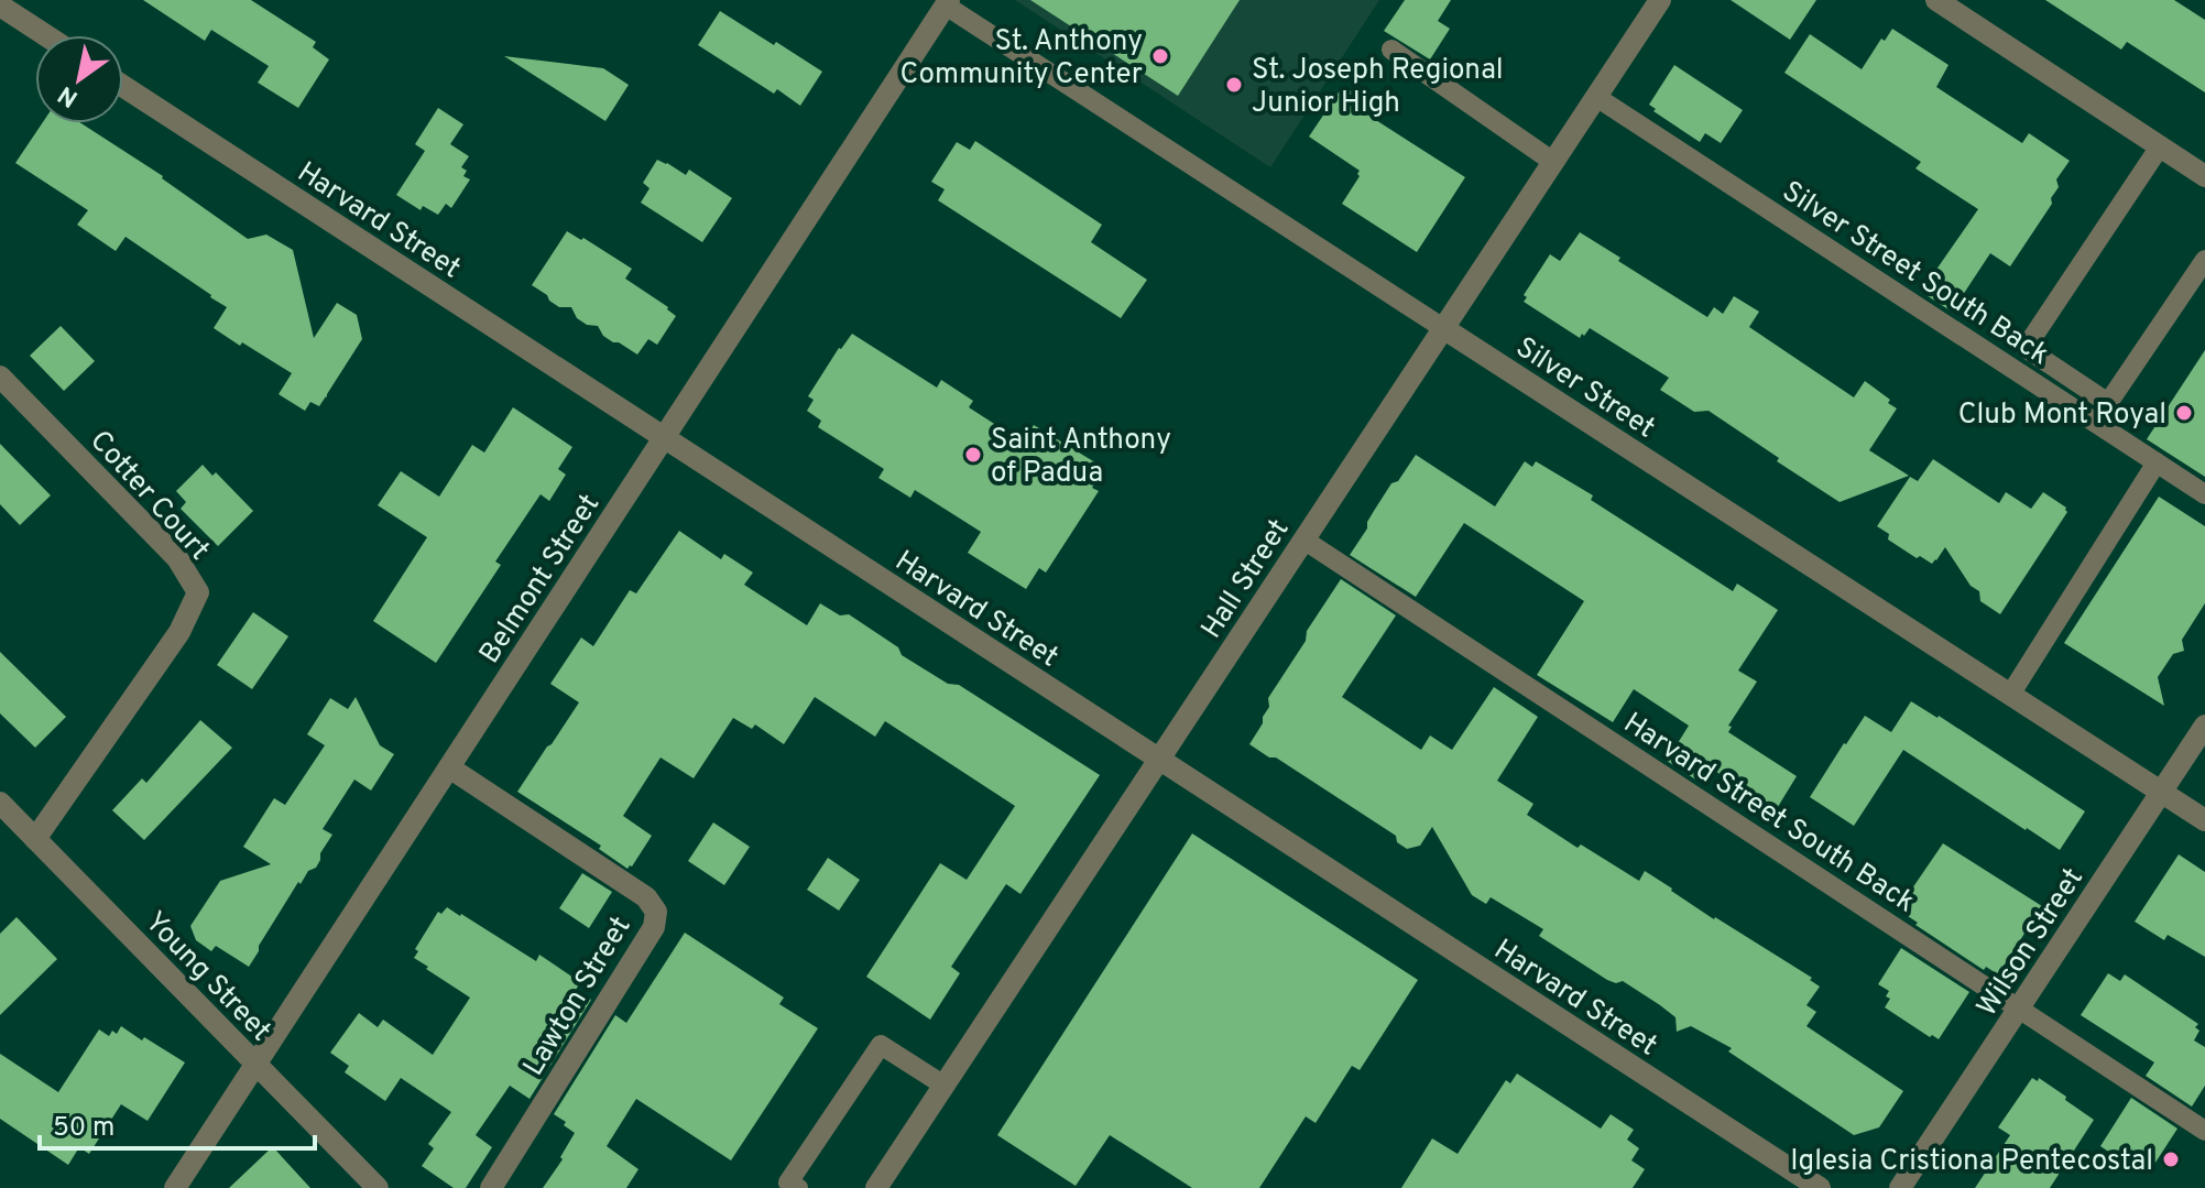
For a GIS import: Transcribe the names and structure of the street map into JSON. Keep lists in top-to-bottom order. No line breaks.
{"streets":{"street":["Harvard Street","Silver Street","Cotter Court","Belmont Street","Hall Street","Wilson Street","Young Street","Lawton Street"],"lane":["Silver Street South Back","Harvard Street South Back"]},"crossings":[["Harvard Street","Belmont Street"],["Harvard Street","Hall Street"],["Silver Street South Back","Hall Street"],["Silver Street","Belmont Street"],["Silver Street","Hall Street"],["Silver Street","Wilson Street"],["Cotter Court","Young Street"],["Belmont Street","Young Street"],["Belmont Street","Lawton Street"],["Hall Street","Harvard Street South Back"],["Harvard Street South Back","Wilson Street"]],"places":["St. Anthony Community Center","St. Joseph Regional Junior High","Club Mont Royal","Saint Anthony of Padua","Iglesia Cristiona Pentecostal"],"scale_bar":"50 m","north":"bottom left"}
